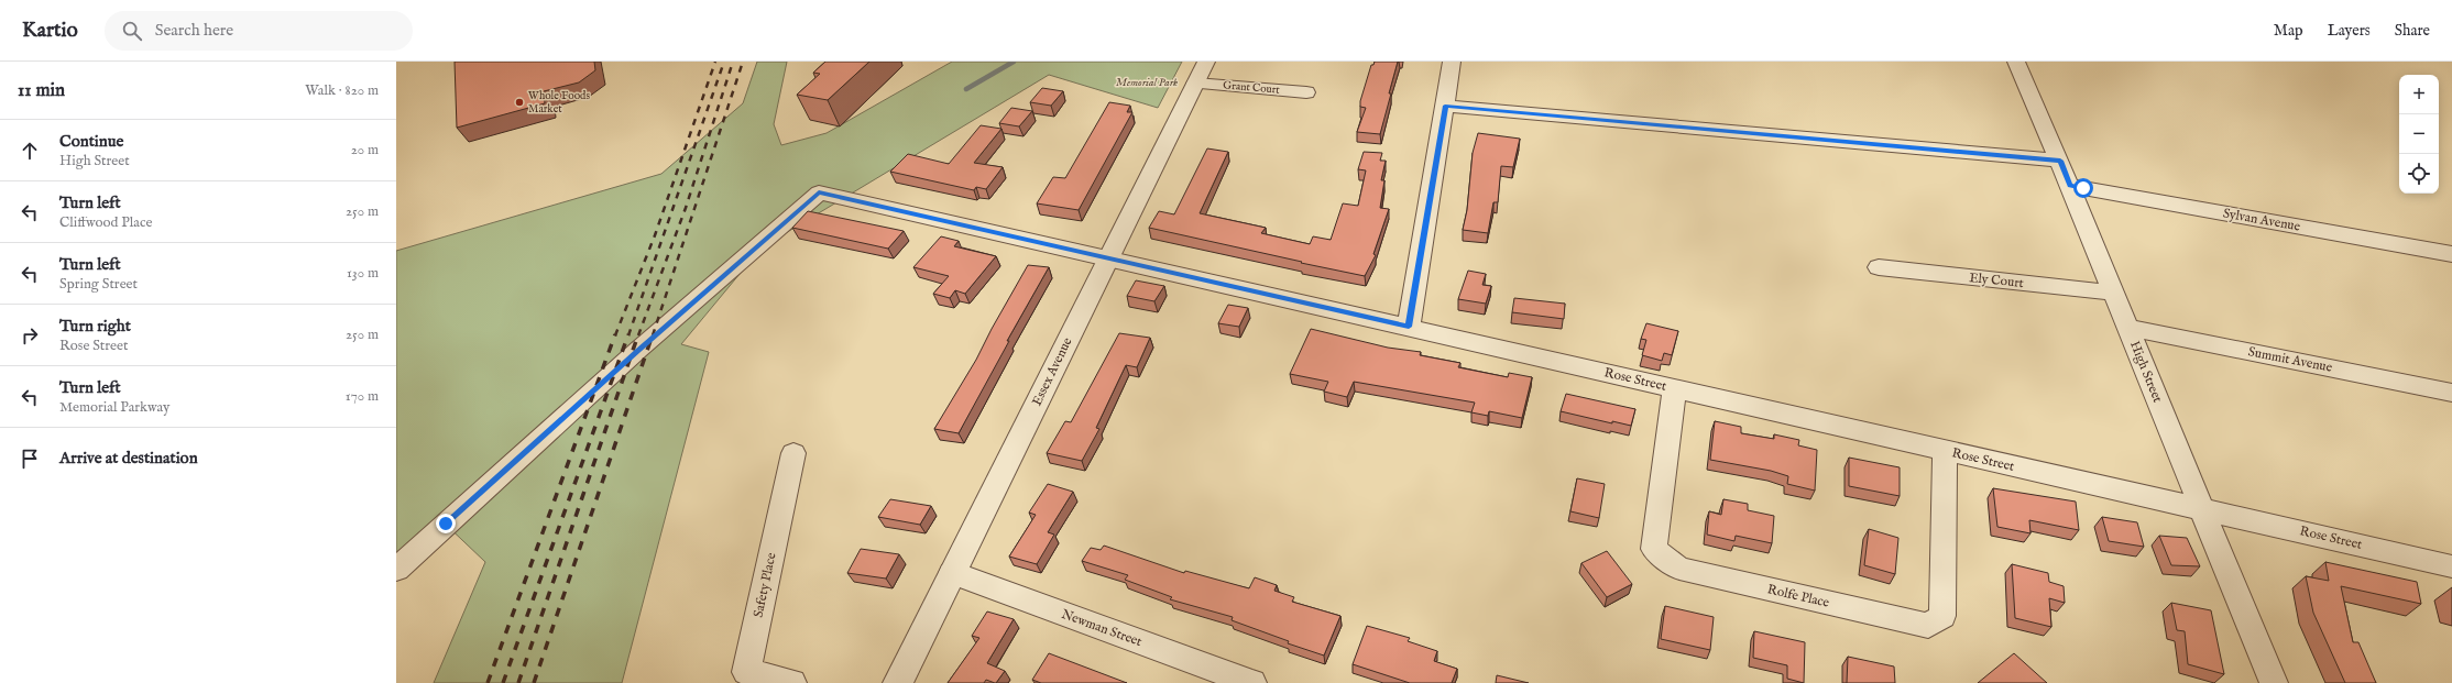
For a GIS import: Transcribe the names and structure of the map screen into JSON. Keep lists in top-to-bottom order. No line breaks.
{"streets":{"street":["Grant Court","Sylvan Avenue","Ely Court","Summit Avenue","Essex Avenue","High Street","Rose Street","Safety Place","Rolfe Place","Newman Street"]},"crossings":[["Grant Court","Essex Avenue"],["Sylvan Avenue","High Street"],["Ely Court","High Street"],["Summit Avenue","High Street"],["Essex Avenue","Rose Street"],["Essex Avenue","Newman Street"],["High Street","Rose Street"],["Rose Street","Rolfe Place"]],"parks":["Memorial Park"],"places":["Whole Foods Market"],"page":{"header":"Kartio","search":"Search here","nav":["Map","Layers","Share"],"heading":["11 min","Walk · 820 m"],"map_buttons":["+","−"],"list":[["Continue","High Street","20 m"],["Turn left","Cliffwood Place","250 m"],["Turn left","Spring Street","130 m"],["Turn right","Rose Street","250 m"],["Turn left","Memorial Parkway","170 m"],"Arrive at destination"]}}
